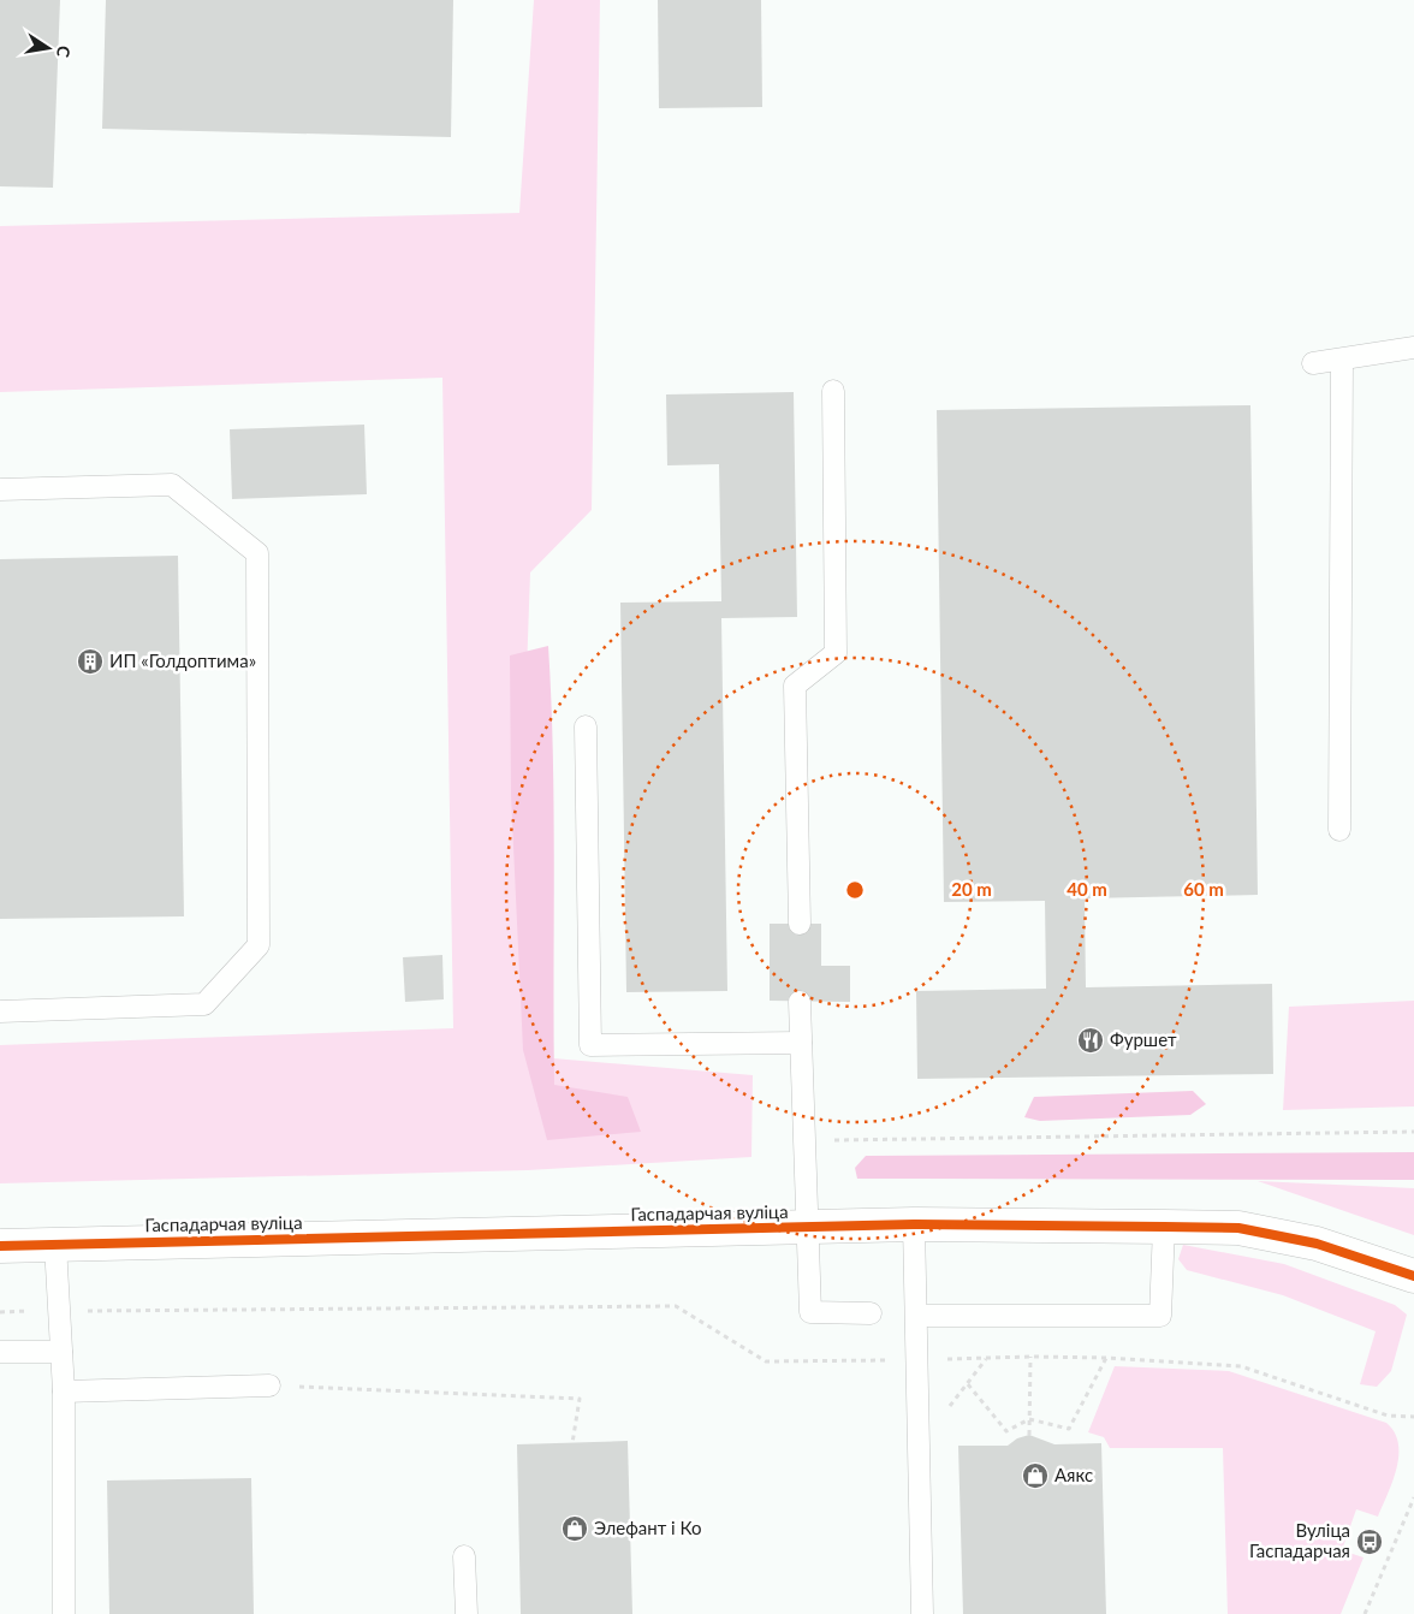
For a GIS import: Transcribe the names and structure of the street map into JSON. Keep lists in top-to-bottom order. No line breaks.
{"streets":{"street":["Гаспадарчая вуліца"]},"places":{"building":["ИП «Голдоптима»"],"restaurant":["Фуршет"],"shop":["Аякс","Элефант і Ко"],"bus stop":["Вуліца Гаспадарчая"]},"north":"right","rings":["20 m","40 m","60 m"]}
